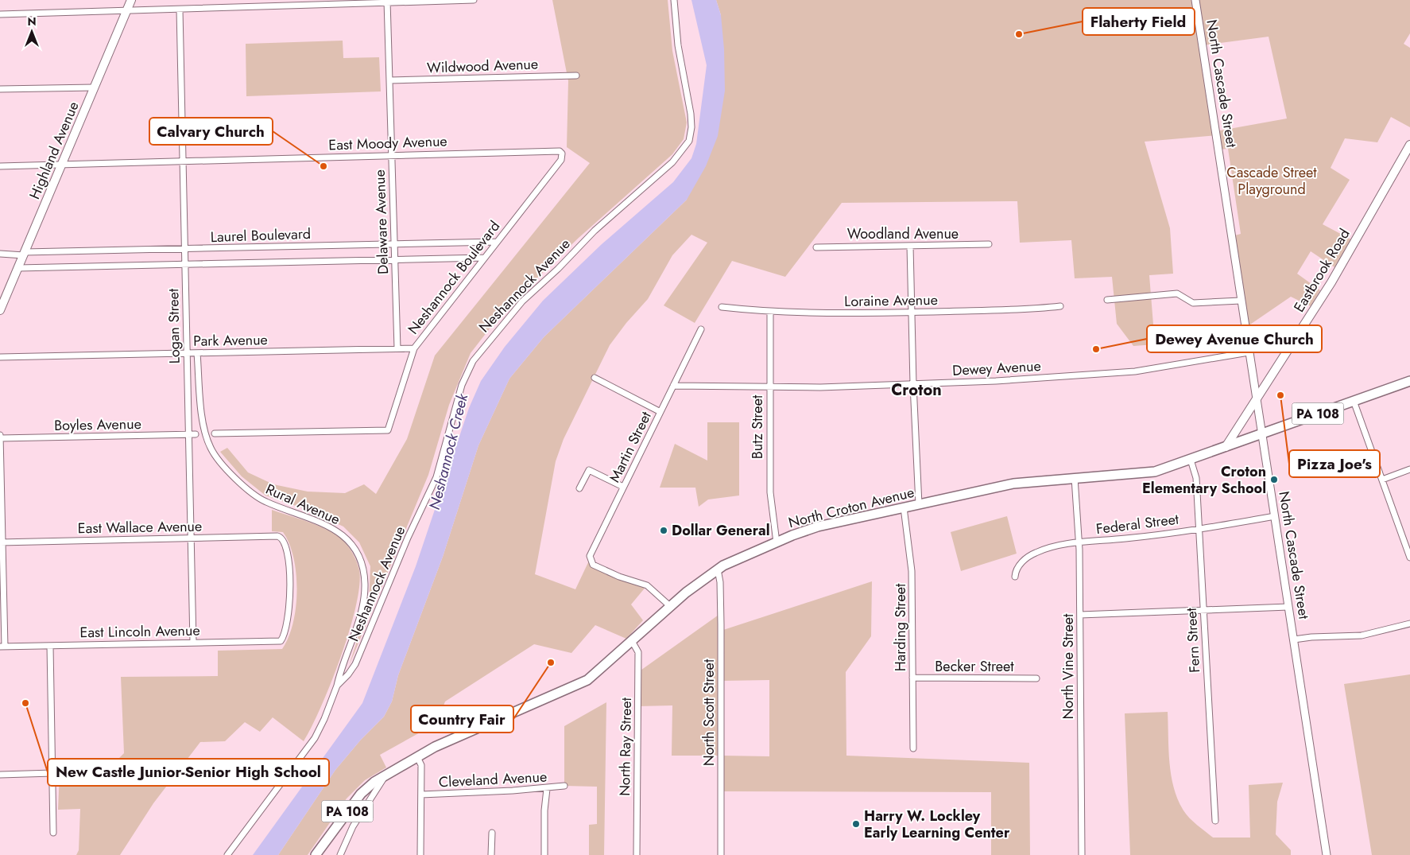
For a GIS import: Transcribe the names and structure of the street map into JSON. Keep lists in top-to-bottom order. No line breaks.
{"streets":{"main road":["Highland Avenue","Eastbrook Road","PA 108","North Croton Avenue"],"street":["Wildwood Avenue","North Cascade Street","East Moody Avenue","Delaware Avenue","Woodland Avenue","Laurel Boulevard","Neshannock Boulevard","Neshannock Avenue","Loraine Avenue","Logan Street","Park Avenue","Dewey Avenue","Boyles Avenue","Butz Street","Martin Street","Rural Avenue","Federal Street","East Wallace Avenue","Harding Street","East Lincoln Avenue","Fern Street","Becker Street","North Vine Street","North Scott Street","North Ray Street","Cleveland Avenue"]},"crossings":[["Wildwood Avenue","Delaware Avenue"],["North Cascade Street","Eastbrook Road"],["North Cascade Street","Dewey Avenue"],["North Cascade Street","North Croton Avenue"],["North Cascade Street","Federal Street"],["East Moody Avenue","Highland Avenue"],["East Moody Avenue","Delaware Avenue"],["East Moody Avenue","Neshannock Boulevard"],["East Moody Avenue","Logan Street"],["Highland Avenue","Laurel Boulevard"],["Delaware Avenue","Laurel Boulevard"],["Delaware Avenue","Park Avenue"],["Laurel Boulevard","Neshannock Boulevard"],["Laurel Boulevard","Logan Street"],["Eastbrook Road","North Croton Avenue"],["Neshannock Boulevard","Park Avenue"],["Neshannock Avenue","Rural Avenue"],["Loraine Avenue","Butz Street"],["Logan Street","Park Avenue"],["Logan Street","Boyles Avenue"],["Logan Street","East Wallace Avenue"],["Logan Street","East Lincoln Avenue"],["Park Avenue","Rural Avenue"],["Dewey Avenue","Butz Street"],["Dewey Avenue","Martin Street"],["Butz Street","North Croton Avenue"],["Martin Street","North Croton Avenue"],["North Croton Avenue","Harding Street"],["North Croton Avenue","Fern Street"],["North Croton Avenue","North Vine Street"],["North Croton Avenue","North Scott Street"],["North Croton Avenue","North Ray Street"],["Federal Street","Fern Street"],["Federal Street","North Vine Street"],["East Wallace Avenue","East Lincoln Avenue"],["Harding Street","Becker Street"]],"districts":["Croton"],"water":["Neshannock Creek"],"parks":["Cascade Street Playground"],"places":["Flaherty Field","Calvary Church","Dewey Avenue Church","Pizza Joe's","Croton Elementary School","Dollar General","Country Fair","New Castle Junior-Senior High School","Harry W. Lockley Early Learning Center"],"north":"top"}
